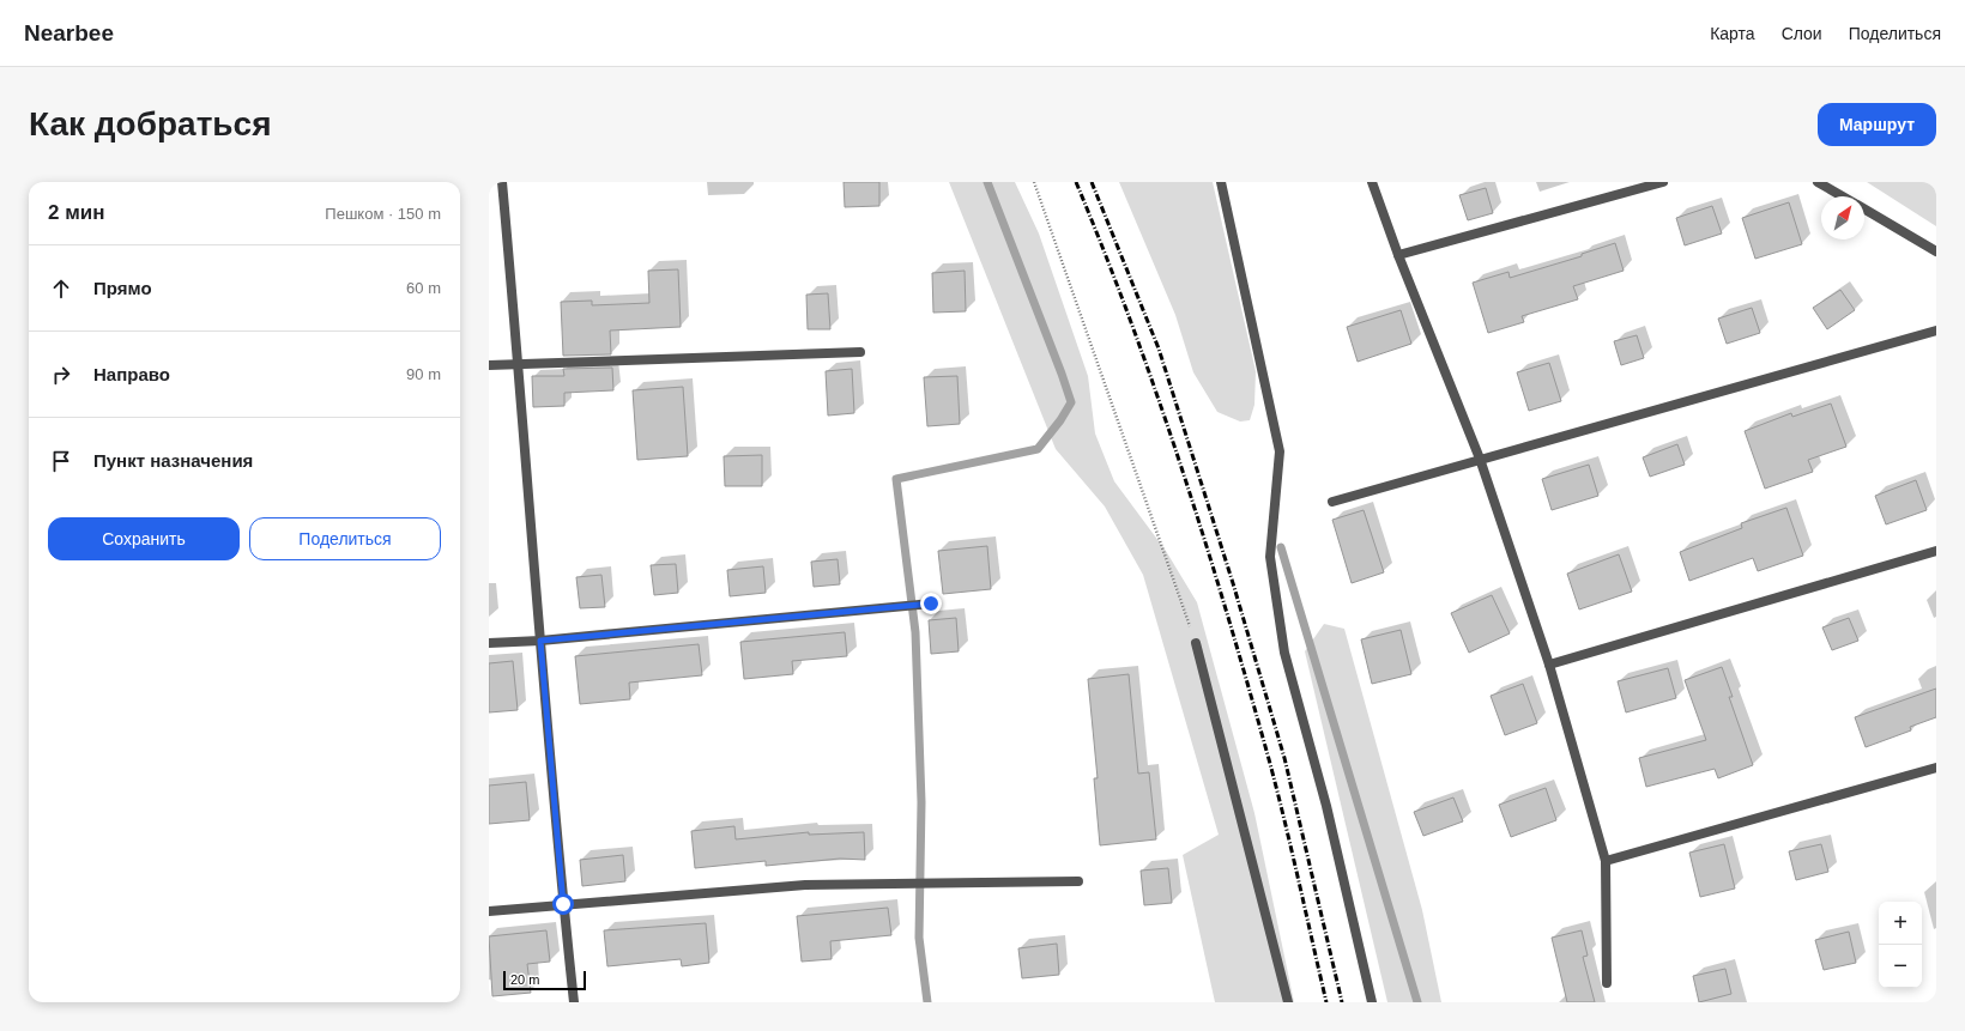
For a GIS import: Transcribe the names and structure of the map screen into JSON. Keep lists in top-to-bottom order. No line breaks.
{"scale_bar":"20 m","north":"top right","page":{"header":"Nearbee","nav":["Карта","Слои","Поделиться"],"buttons":["Маршрут",["Сохранить","Поделиться"]],"title":"Как добраться","heading":["2 мин","Пешком · 150 m"],"list":[["Прямо","60 m"],["Направо","90 m"],"Пункт назначения"],"map_buttons":["+","−"],"scale":"20 m"}}
